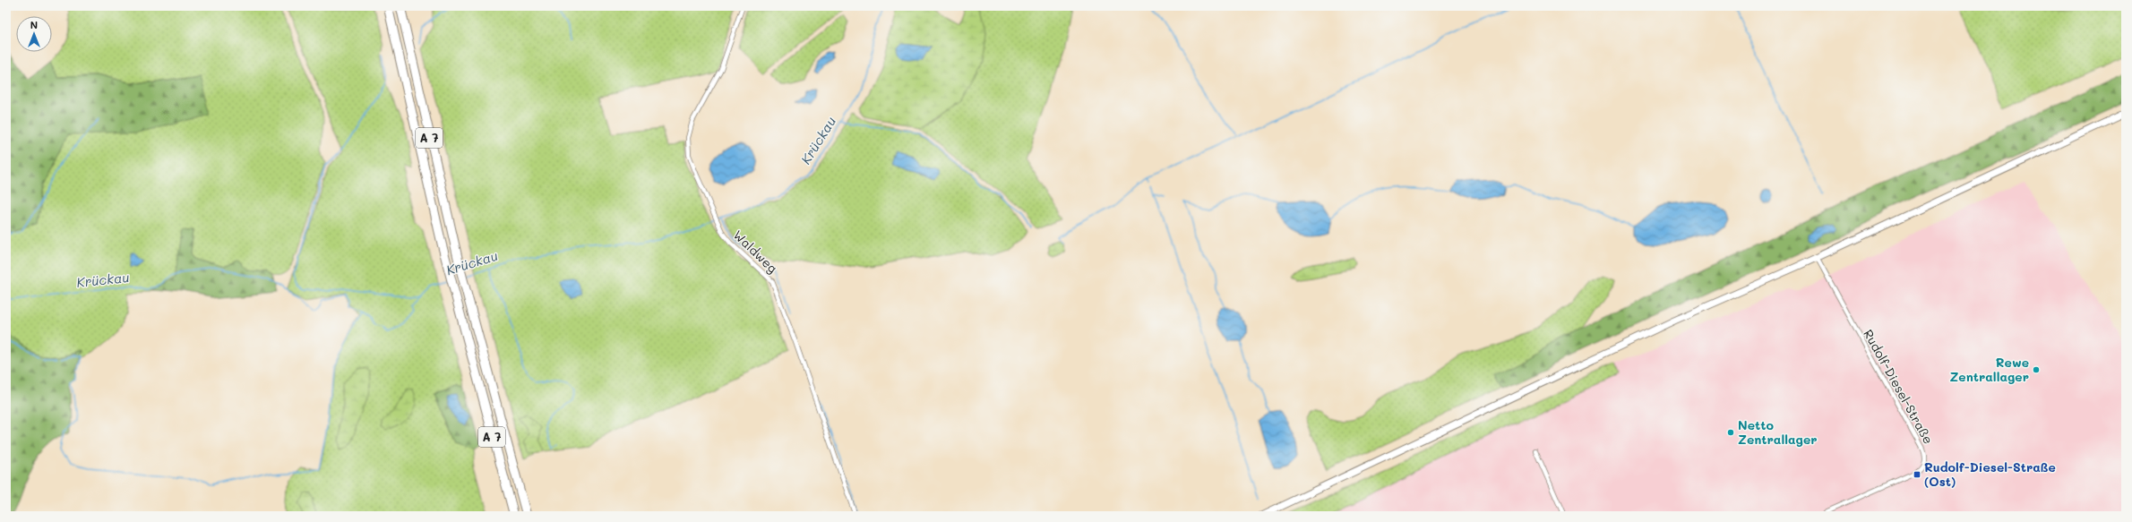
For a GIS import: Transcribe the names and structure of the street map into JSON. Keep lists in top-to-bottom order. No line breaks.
{"streets":{"highway":["A 7"],"street":["Waldweg","Rudolf-Diesel-Straße"]},"water":["Krückau"],"places":{"other":["Rewe Zentrallager","Netto Zentrallager"],"transit":["Rudolf-Diesel-Straße (Ost)"]},"north":"top"}
